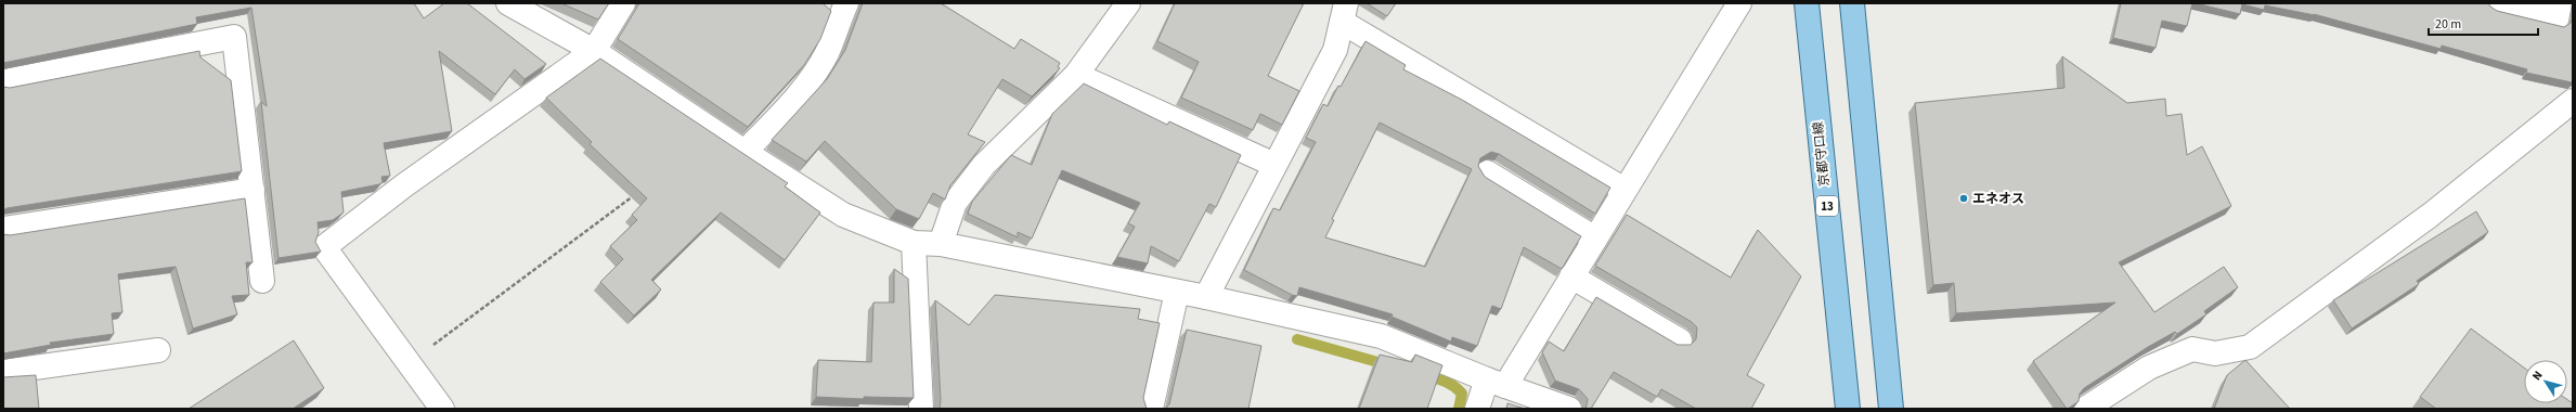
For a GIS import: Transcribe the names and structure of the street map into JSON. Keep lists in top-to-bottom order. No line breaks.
{"streets":{"main road":["京都守口線","13"]},"places":["エネオス"],"scale_bar":"20 m","north":"top left"}
